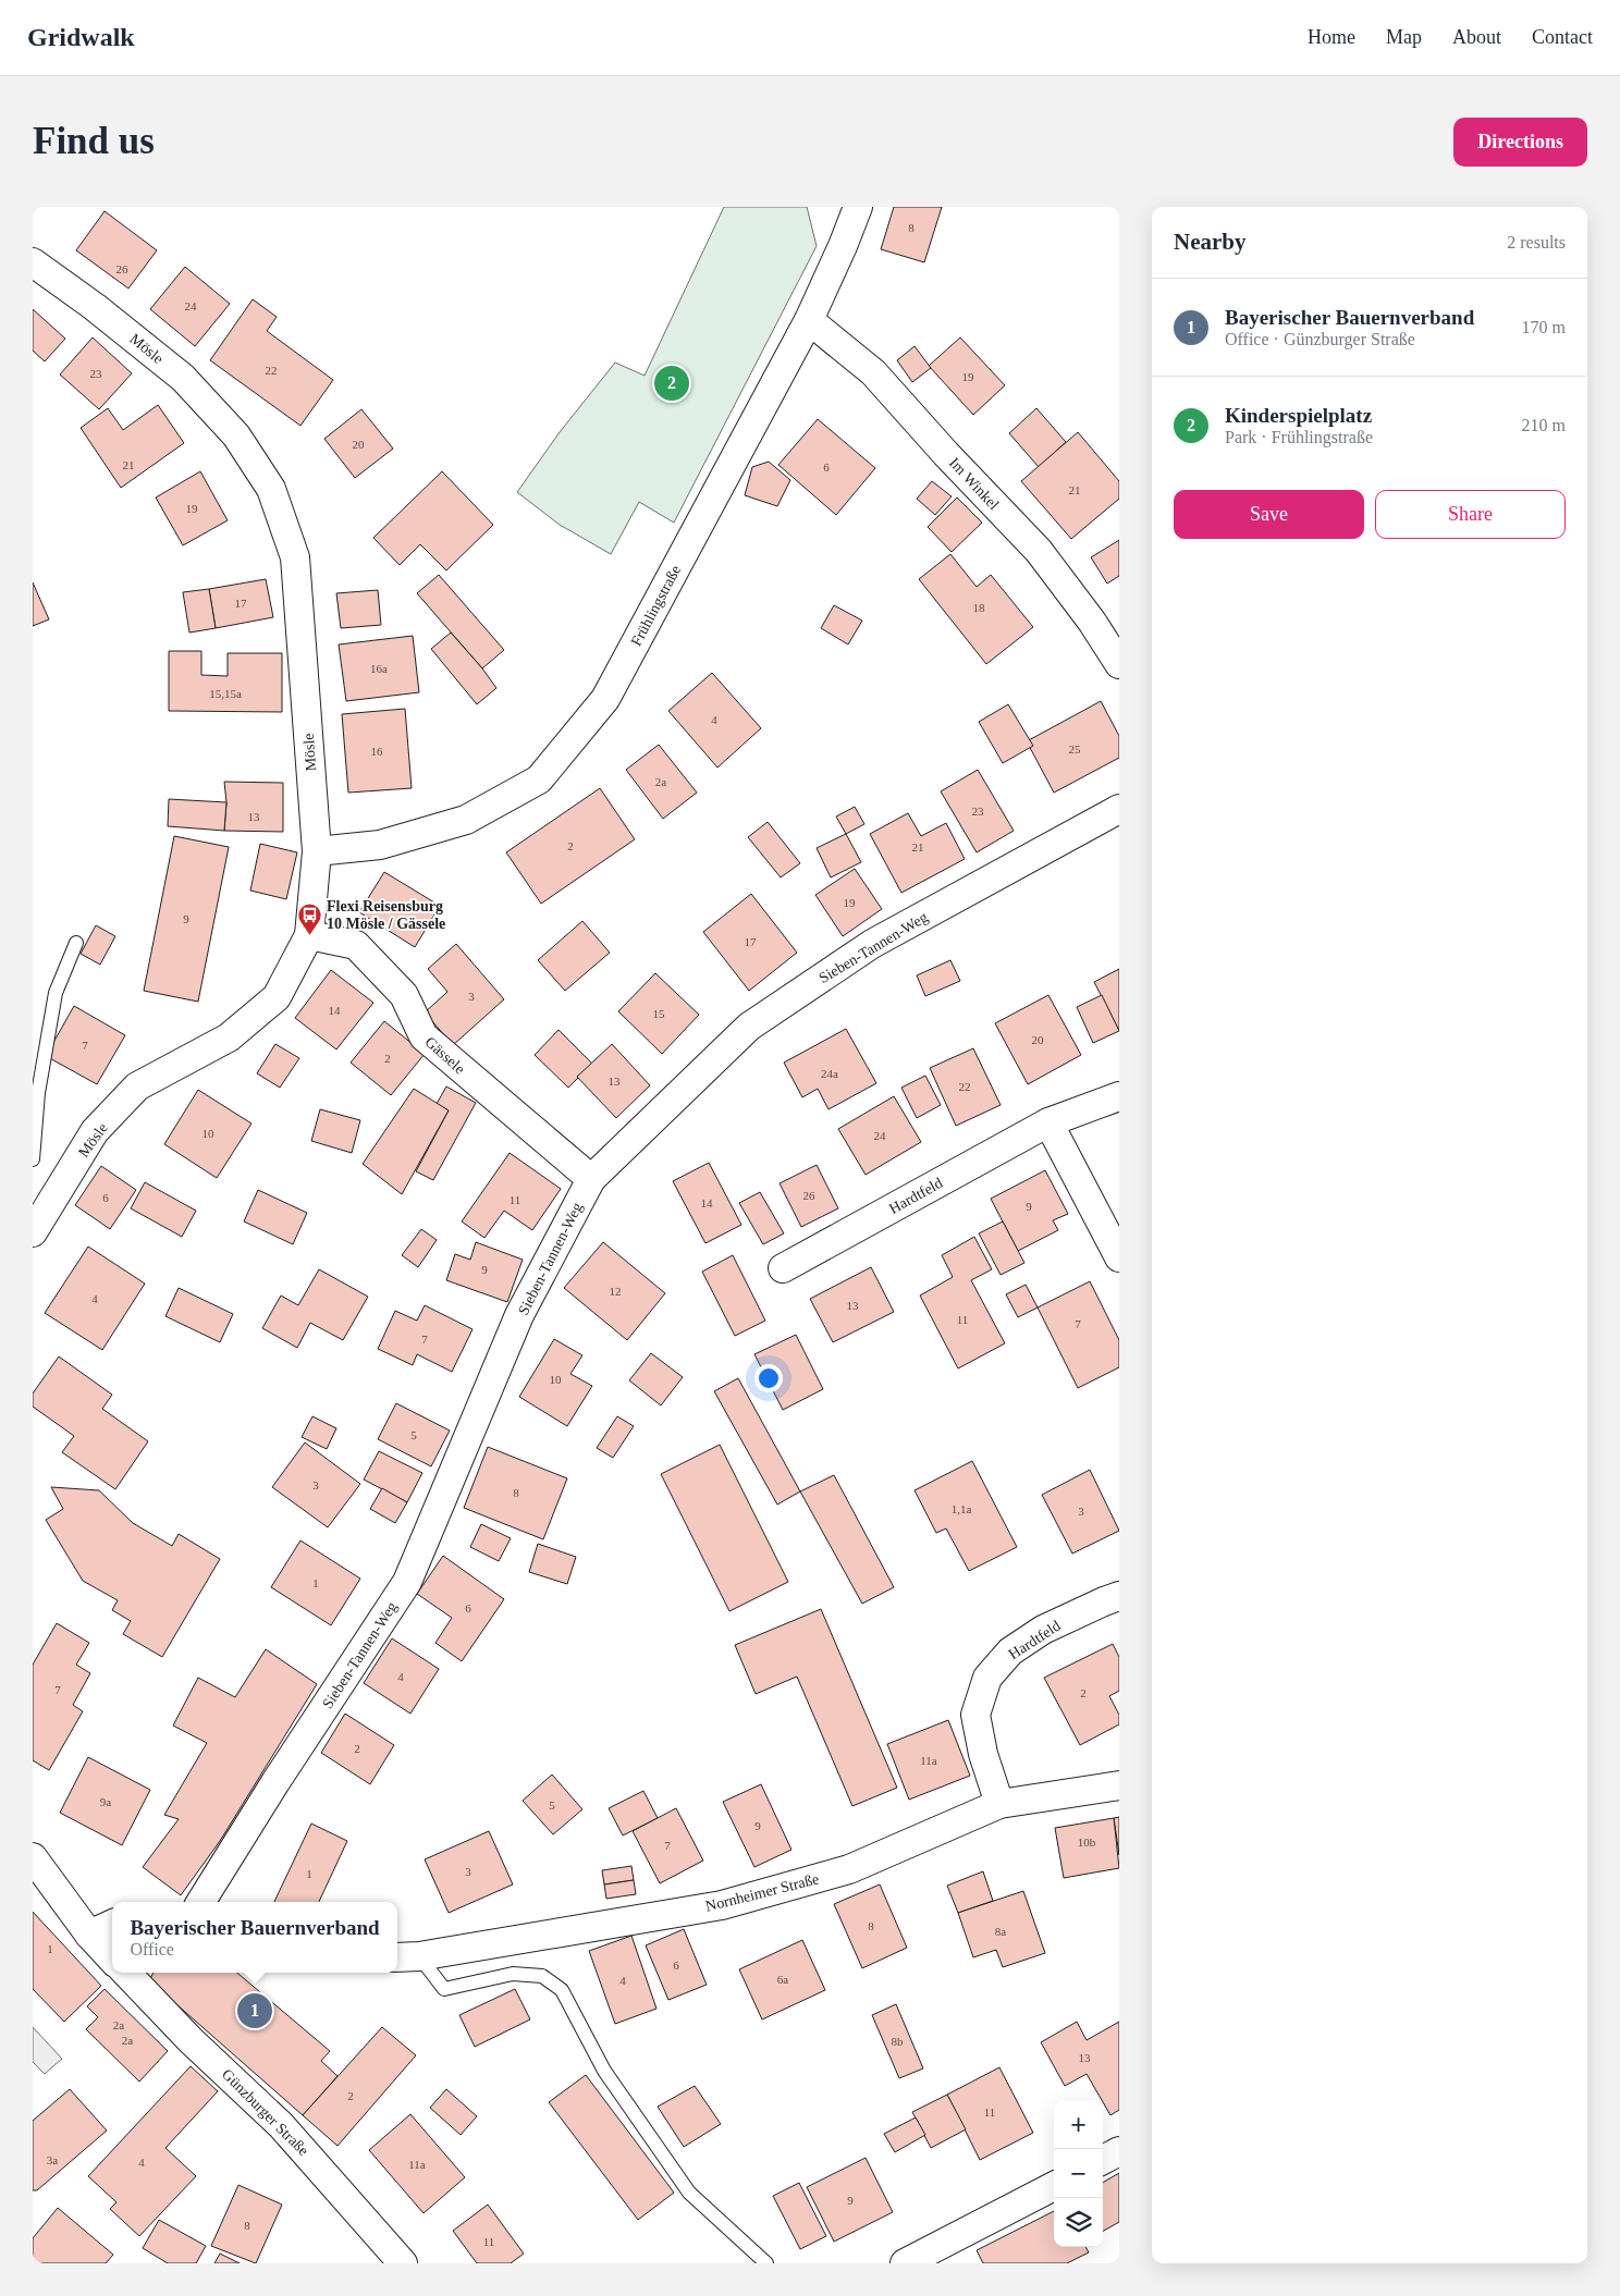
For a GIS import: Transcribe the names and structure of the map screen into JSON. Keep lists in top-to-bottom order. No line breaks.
{"streets":{"street":["Mösle","Im Winkel","Frühlingstraße","Sieben-Tannen-Weg","Gässele","Hardtfeld","Nornheimer Straße","Günzburger Straße"]},"crossings":[["Mösle","Frühlingstraße"],["Mösle","Gässele"],["Im Winkel","Frühlingstraße"],["Sieben-Tannen-Weg","Gässele"],["Hardtfeld","Nornheimer Straße"]],"places":{"bus stop":["Flexi Reisensburg 10 Mösle / Gässele"]},"house_numbers":["8","26","24","22","23","19","20","21","6","21","19","17","18","16a","15,15a","4","25","16","2a","23","13","2","21","19","9","17","3","14","15","20","7","2","24a","13","22","10","24","26","6","11","14","9","9","12","4","13","11","7","7","10","5","3","8","1,1a","3","1","6","4","7","2","2","11a","9a","5","9","10b","7","3","1","8","8a","1","6","6a","4","2a","2a","8b","13","2","11","3a","4","11a","9","8","11"],"page":{"header":"Gridwalk","nav":["Home","Map","About","Contact"],"buttons":["Directions",["Save","Share"]],"title":"Find us","heading":["Nearby","2 results"],"list":[{"mark":"1","name":"Bayerischer Bauernverband","note":"Office · Günzburger Straße","value":"170 m"},{"mark":"2","name":"Kinderspielplatz","note":"Park · Frühlingstraße","value":"210 m"}],"pins":["2","1"],"popup":["Bayerischer Bauernverband","Office"],"map_buttons":["+","−"]}}
